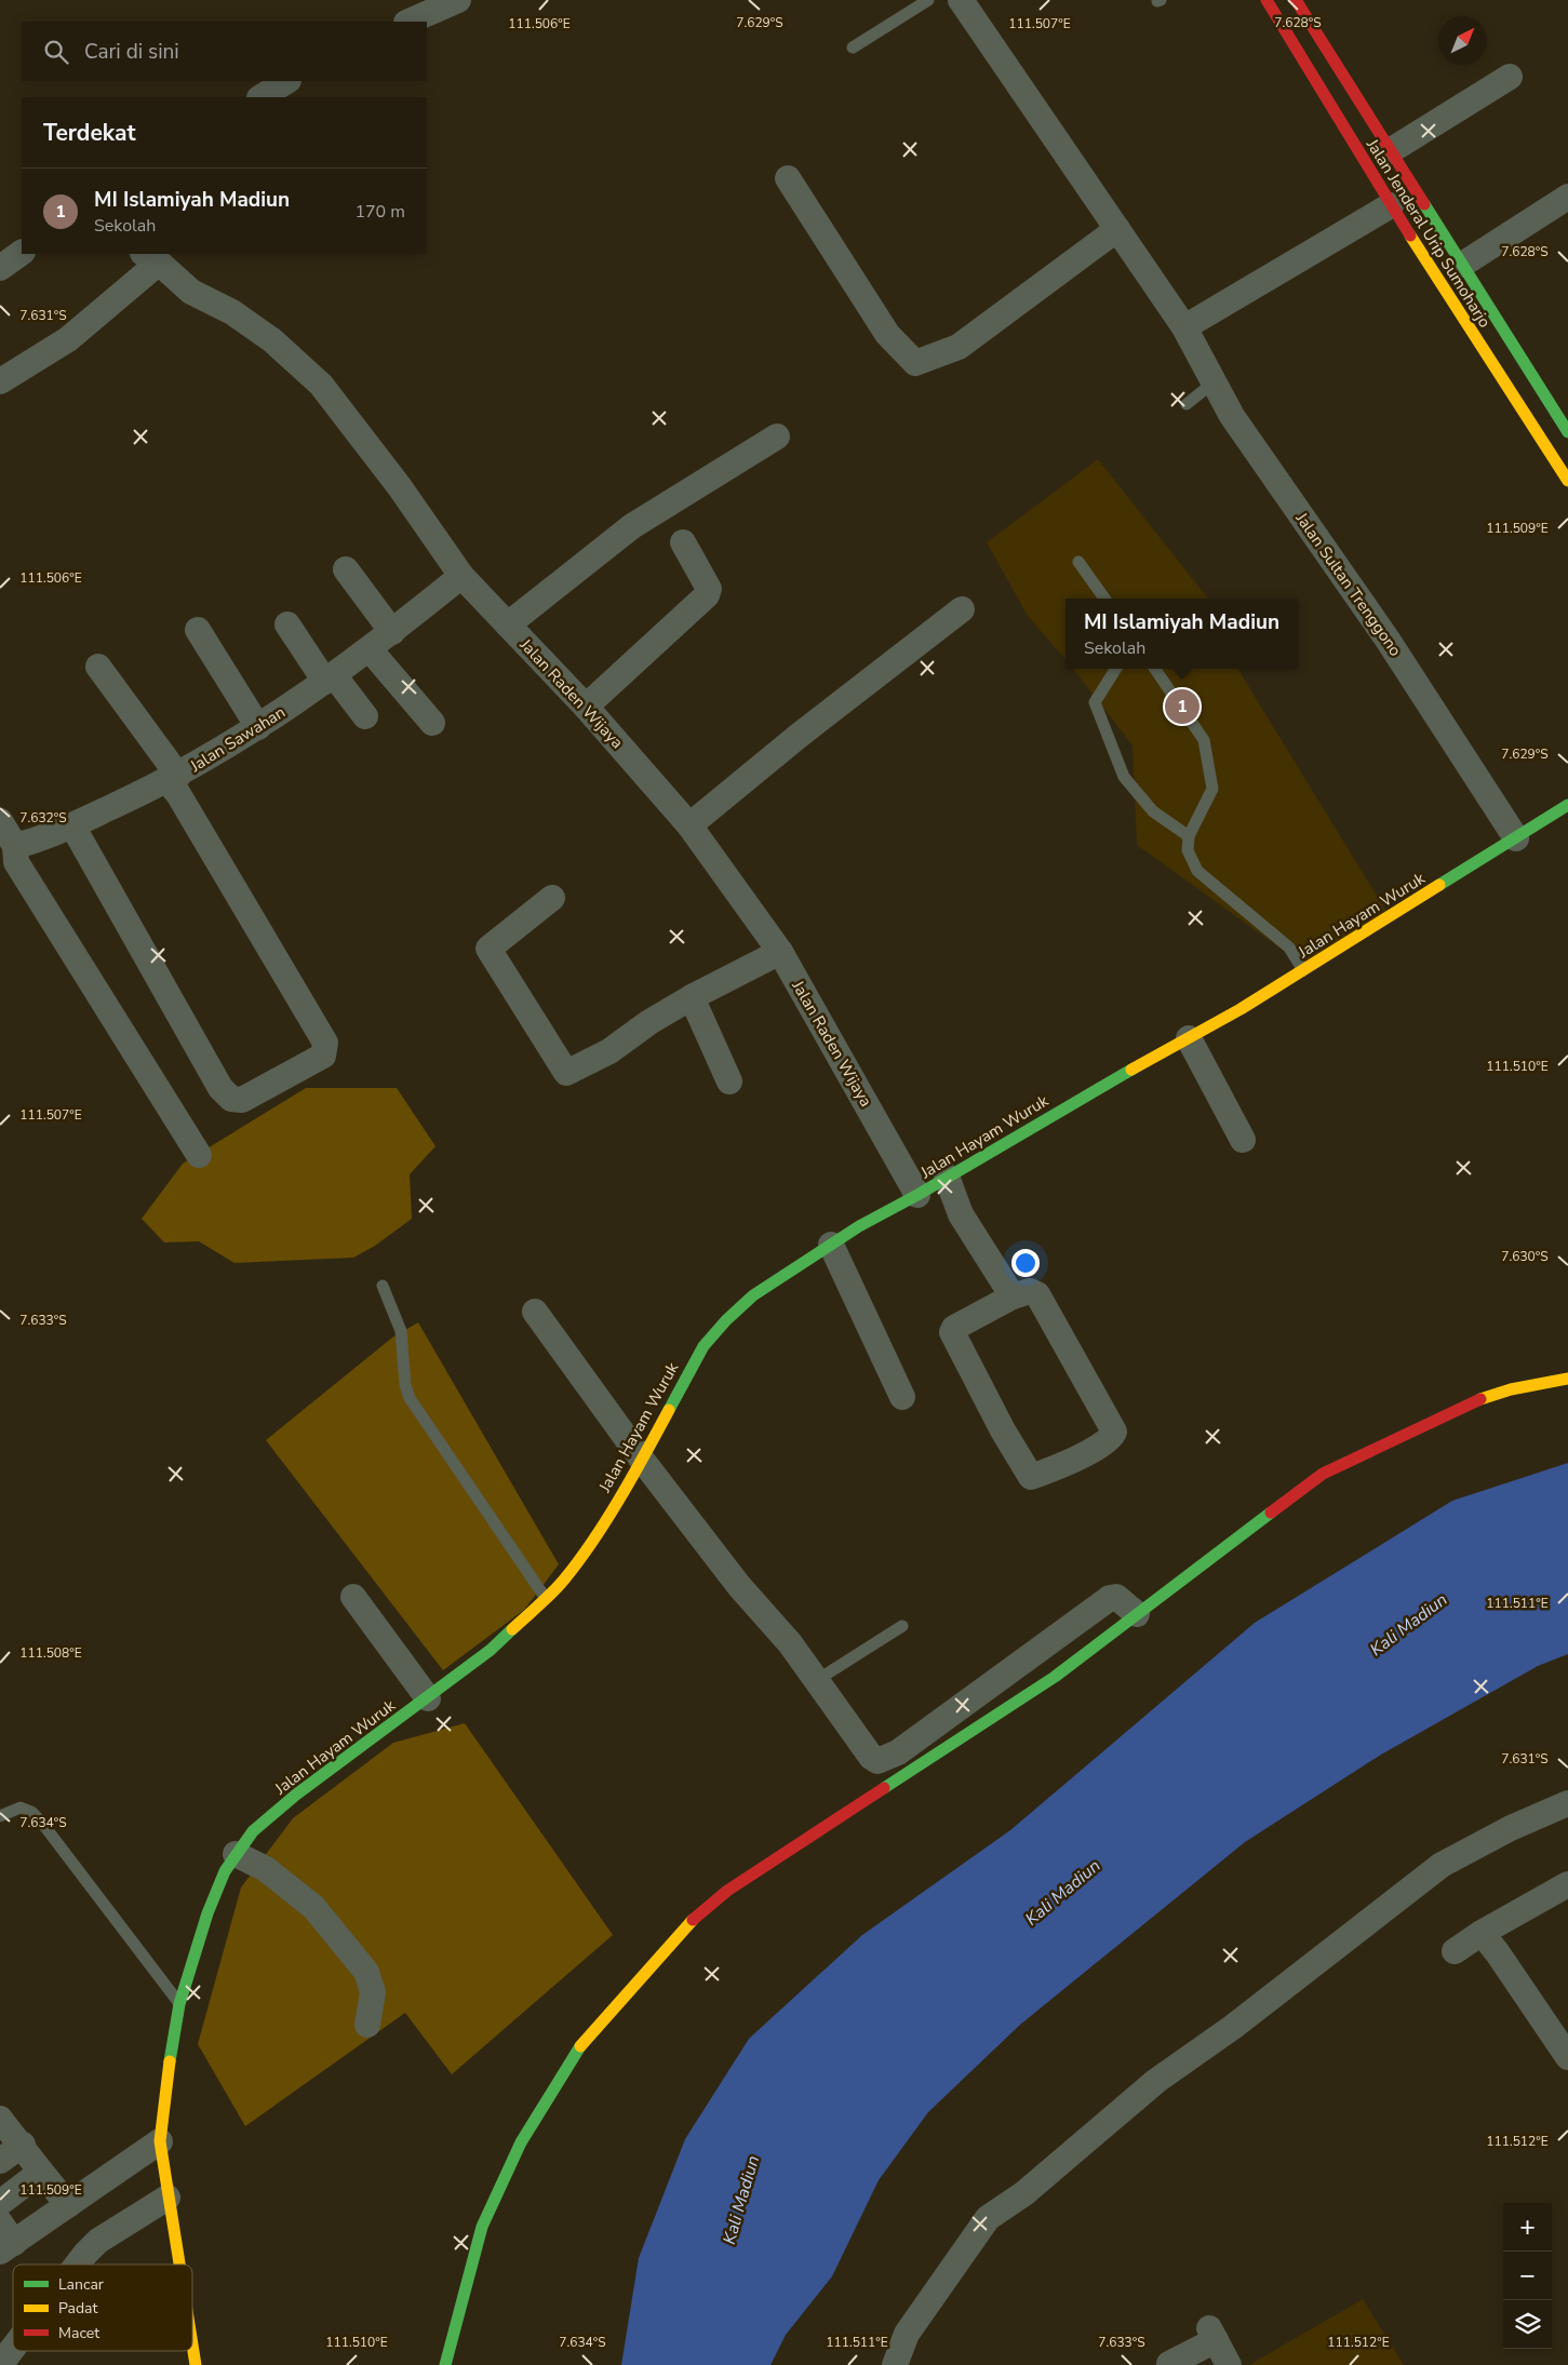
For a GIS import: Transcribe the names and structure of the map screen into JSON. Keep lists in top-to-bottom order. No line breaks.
{"streets":{"main road":["Jalan Jenderal Urip Sumoharjo","Jalan Hayam Wuruk"],"street":["Jalan Sultan Trenggono","Jalan Raden Wijaya","Jalan Sawahan"]},"crossings":[["Jalan Sultan Trenggono","Jalan Hayam Wuruk"],["Jalan Raden Wijaya","Jalan Sawahan"],["Jalan Raden Wijaya","Jalan Hayam Wuruk"]],"water":["Kali Madiun"],"legend":["Lancar","Padat","Macet"],"north":"top right","page":{"search":"Cari di sini","heading":"Terdekat","list":[{"mark":"1","name":"MI Islamiyah Madiun","note":"Sekolah","value":"170 m"}],"popup":["MI Islamiyah Madiun","Sekolah"],"pins":"1","map_buttons":["+","−"]},"coordinates":["7.629°S","7.628°S","111.506°E","111.507°E","7.631°S","111.509°E","7.632°S","111.510°E","7.630°S","7.633°S","111.511°E","111.508°E","7.634°S","111.512°E"]}
